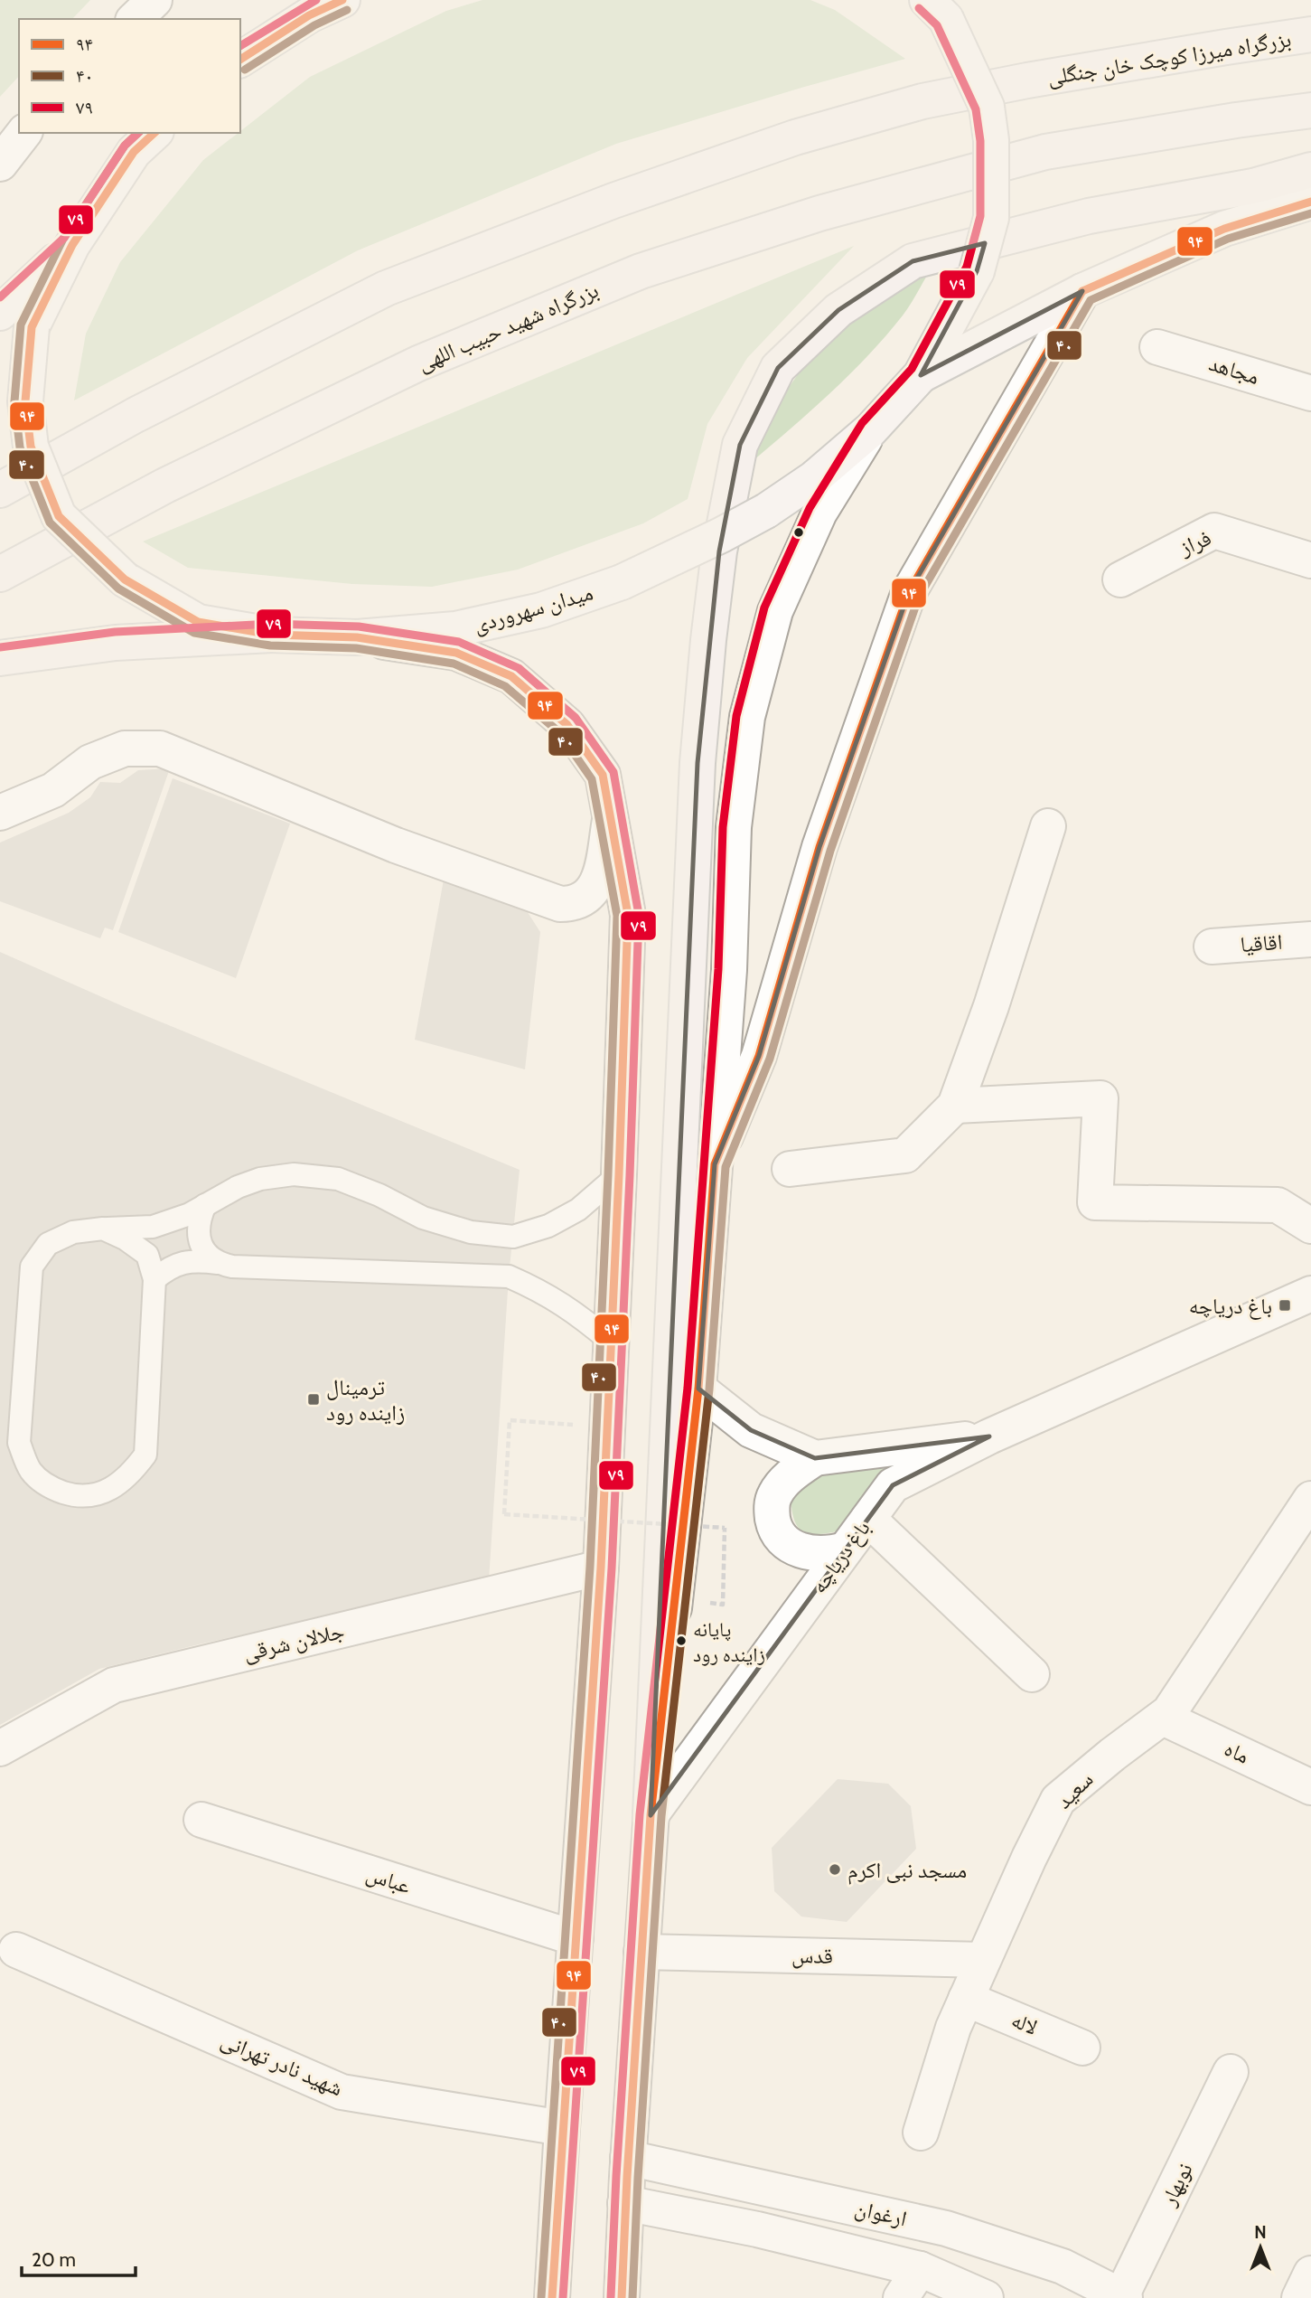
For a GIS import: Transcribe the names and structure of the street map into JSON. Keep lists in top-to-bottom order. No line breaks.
{"streets":{"highway":["بزرگراه میرزا کوچک خان جنگلی","بزرگراه شهید حبیب اللهی"],"main road":["میدان سهروردی"],"street":["مجاهد","فراز","اقاقیا","باغ دریاچه","جلالان شرقی","ماه","سعید","عباس","قدس","لاله","شهید نادر تهرانی","نوبهار","ارغوان"]},"crossings":[["ماه","سعید"],["سعید","قدس"],["سعید","لاله"],["نوبهار","ارغوان"]],"places":{"transit":["باغ دریاچه","ترمینال زاینده رود"],"other":["پایانه زاینده رود","مسجد نبی اکرم"]},"lines":["transit line ۹۴","transit line ۷۹","transit line ۴۰"],"legend":["۹۴","۴۰","۷۹"],"scale_bar":"20 m","north":"top"}
